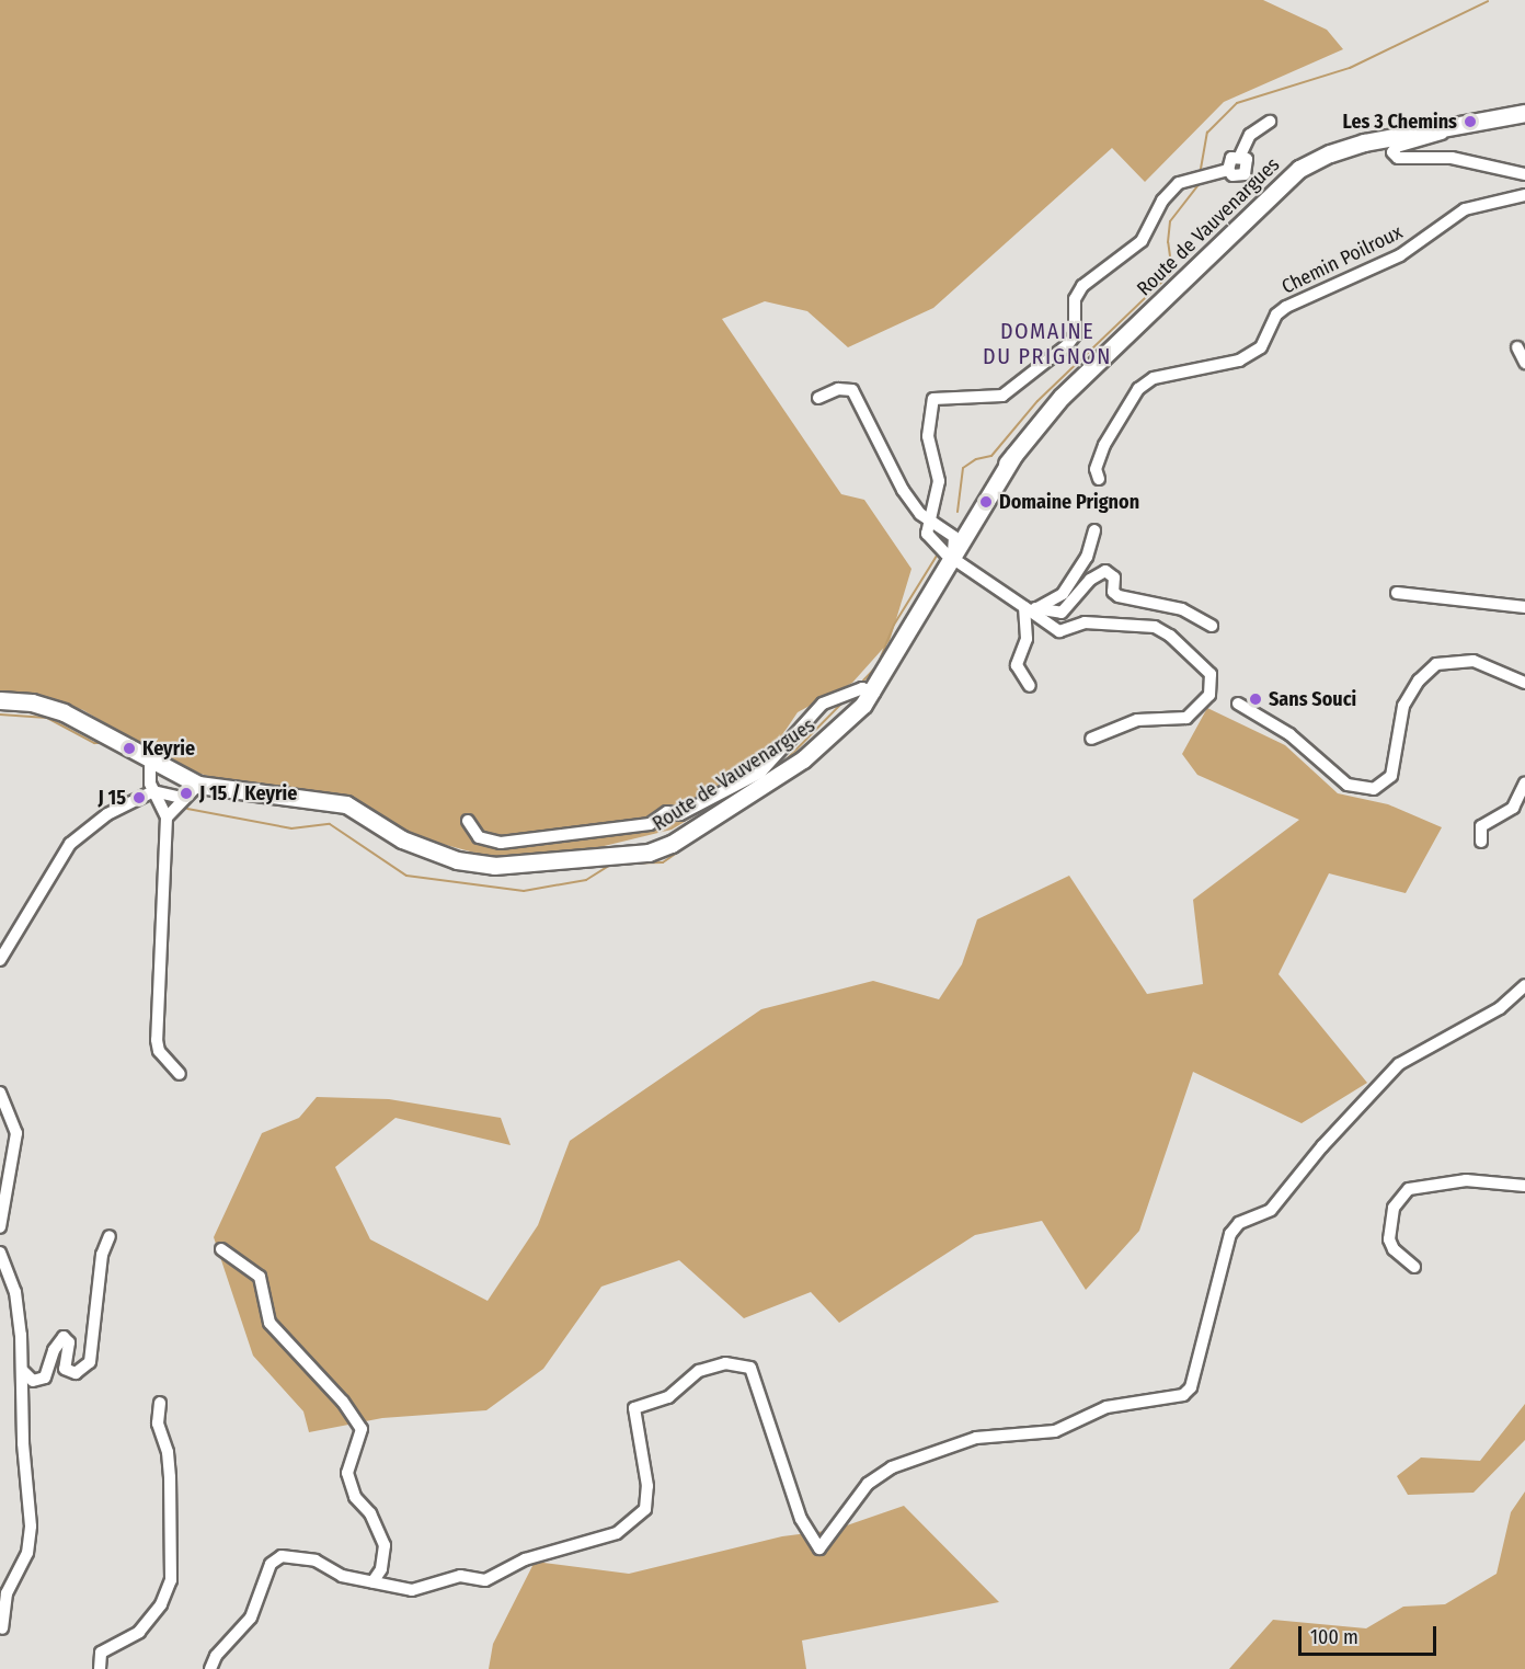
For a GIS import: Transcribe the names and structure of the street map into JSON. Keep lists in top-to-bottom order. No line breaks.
{"streets":{"main road":["Route de Vauvenargues"],"street":["Chemin Poilroux"]},"districts":["DOMAINE DU PRIGNON"],"places":["Les 3 Chemins","Domaine Prignon","Sans Souci","Keyrie","J 15 / Keyrie","J 15"],"scale_bar":"100 m"}
